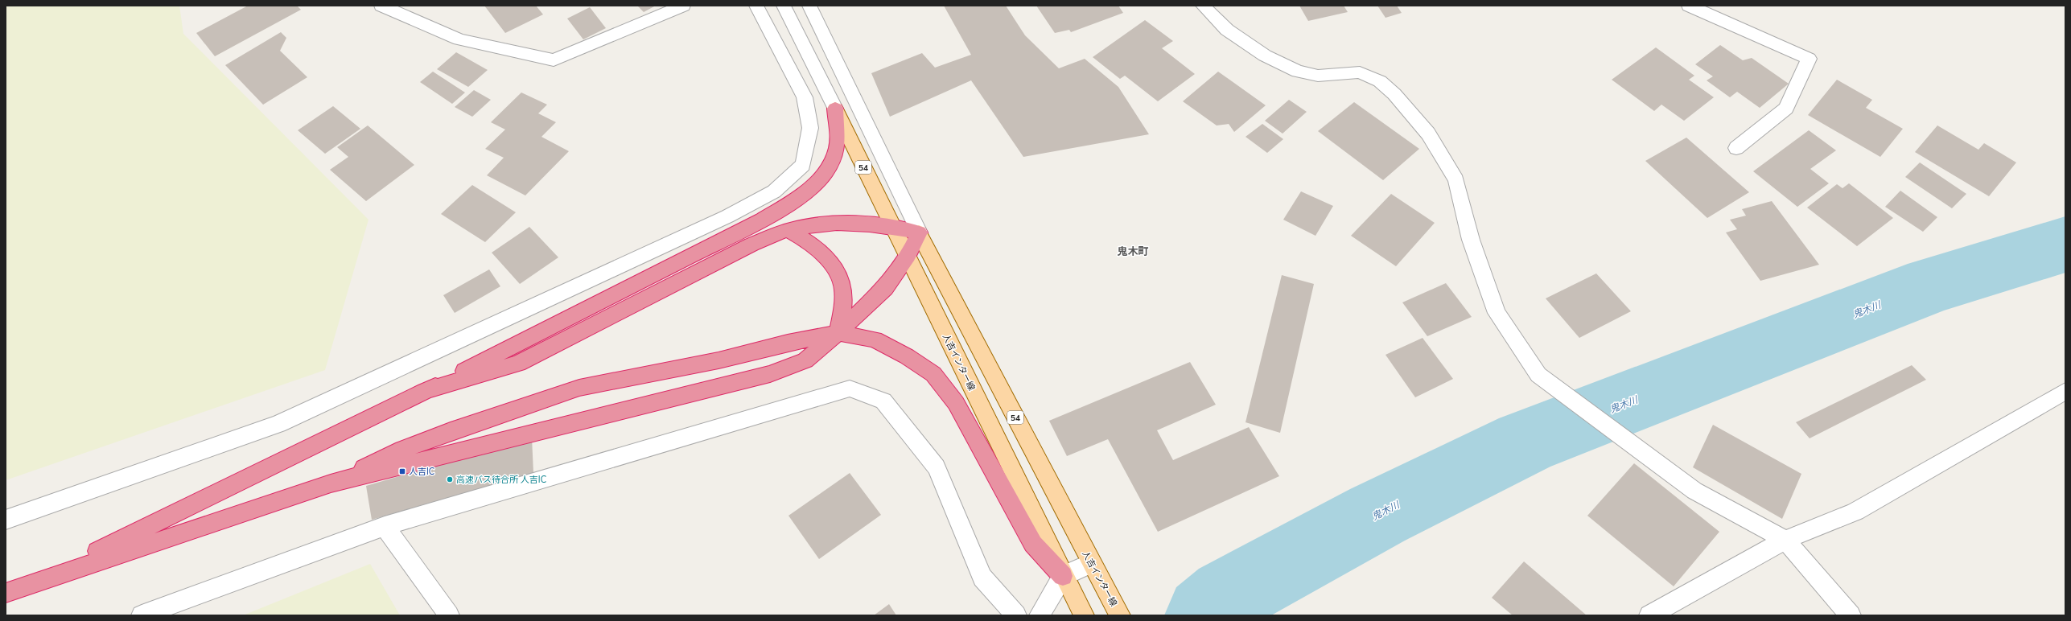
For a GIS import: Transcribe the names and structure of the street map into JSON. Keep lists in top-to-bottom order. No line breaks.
{"streets":{"main road":["54","人吉インター線"]},"districts":["鬼木町"],"water":["鬼木川"],"places":{"transit":["人吉IC"],"other":["高速バス待合所 人吉IC"]}}
